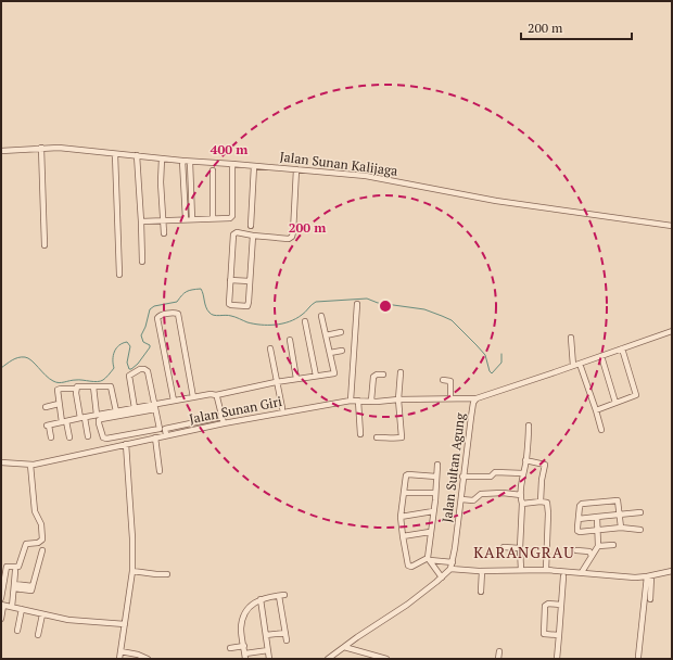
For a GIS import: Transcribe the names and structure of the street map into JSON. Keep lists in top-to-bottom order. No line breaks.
{"streets":{"street":["Jalan Sunan Kalijaga","Jalan Sunan Giri","Jalan Sultan Agung"]},"crossings":[["Jalan Sunan Giri","Jalan Sultan Agung"]],"districts":["KARANGRAU"],"scale_bar":"200 m","rings":["400 m","200 m"]}
